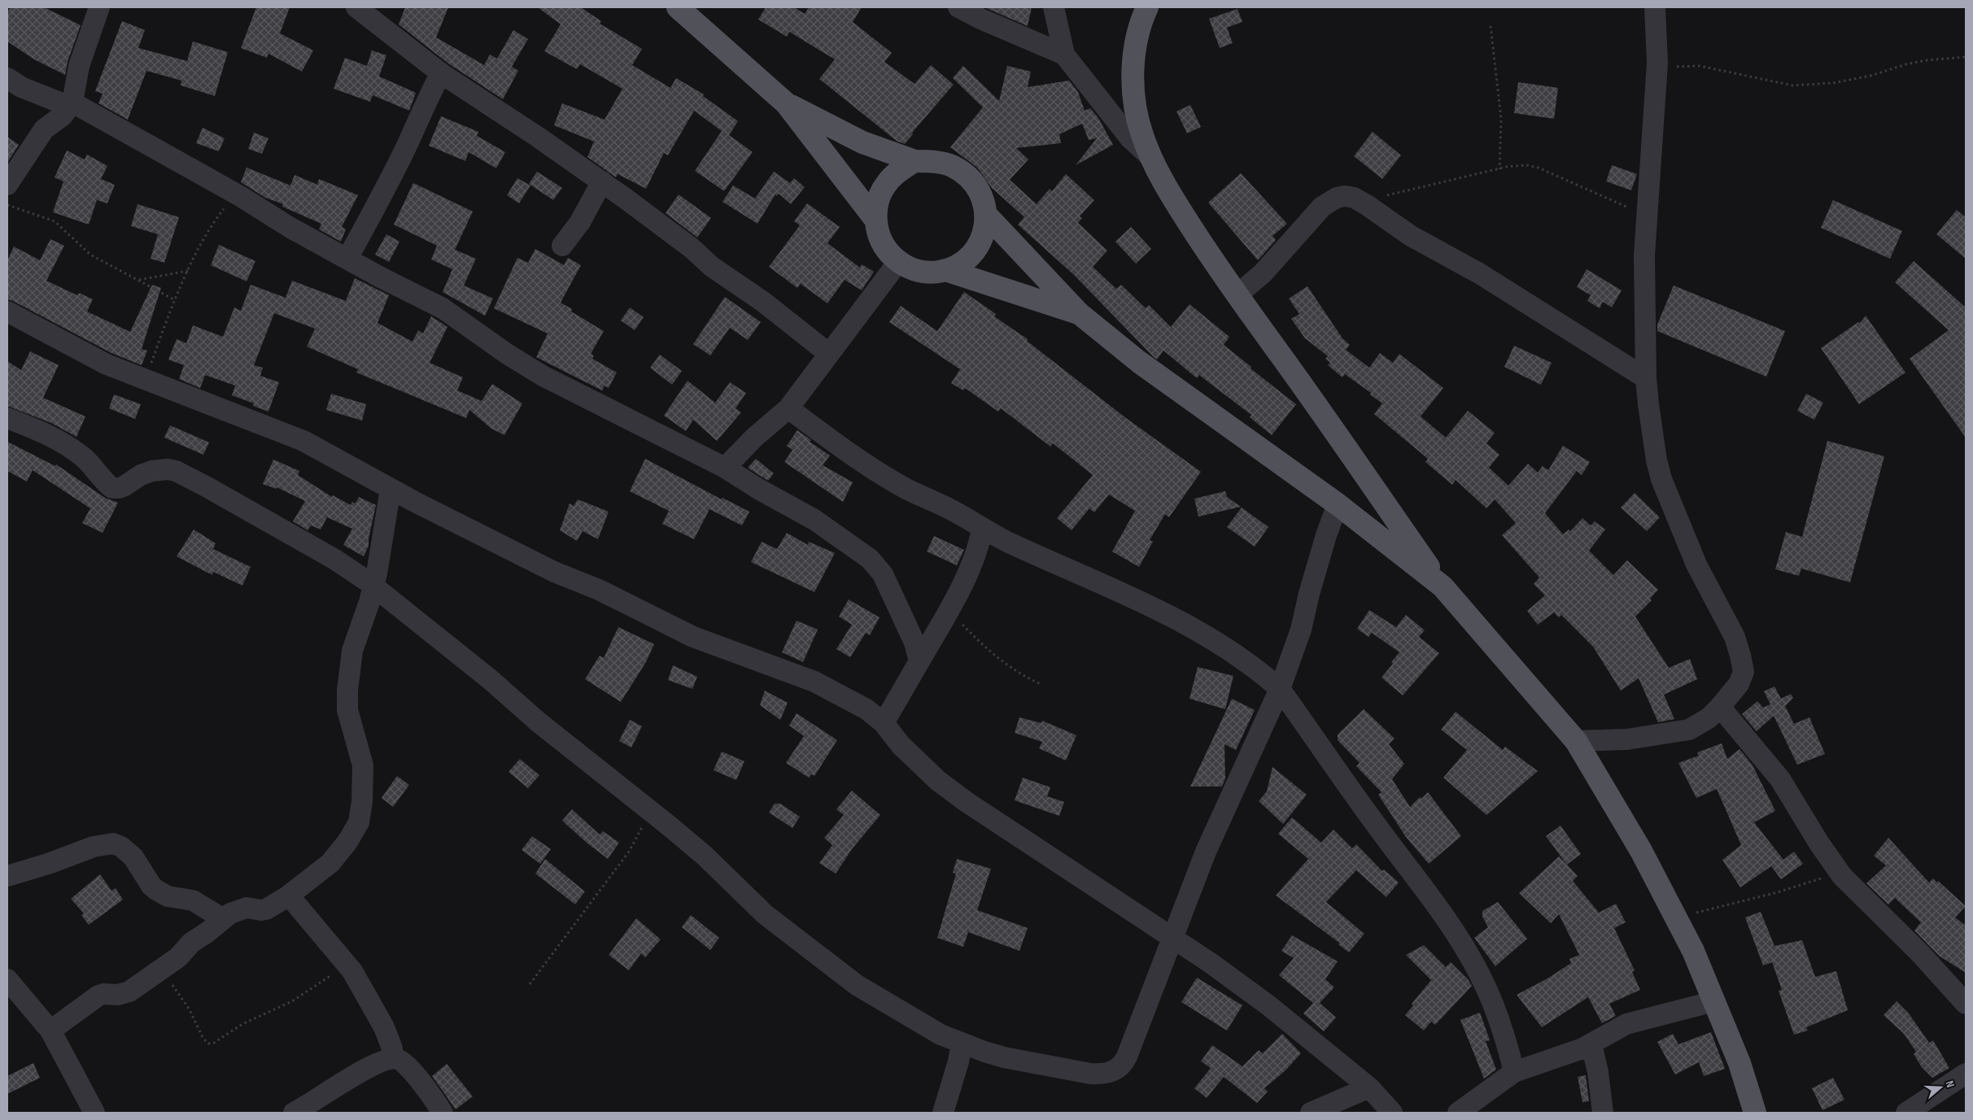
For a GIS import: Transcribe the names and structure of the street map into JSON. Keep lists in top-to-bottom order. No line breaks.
{"north":"right"}
